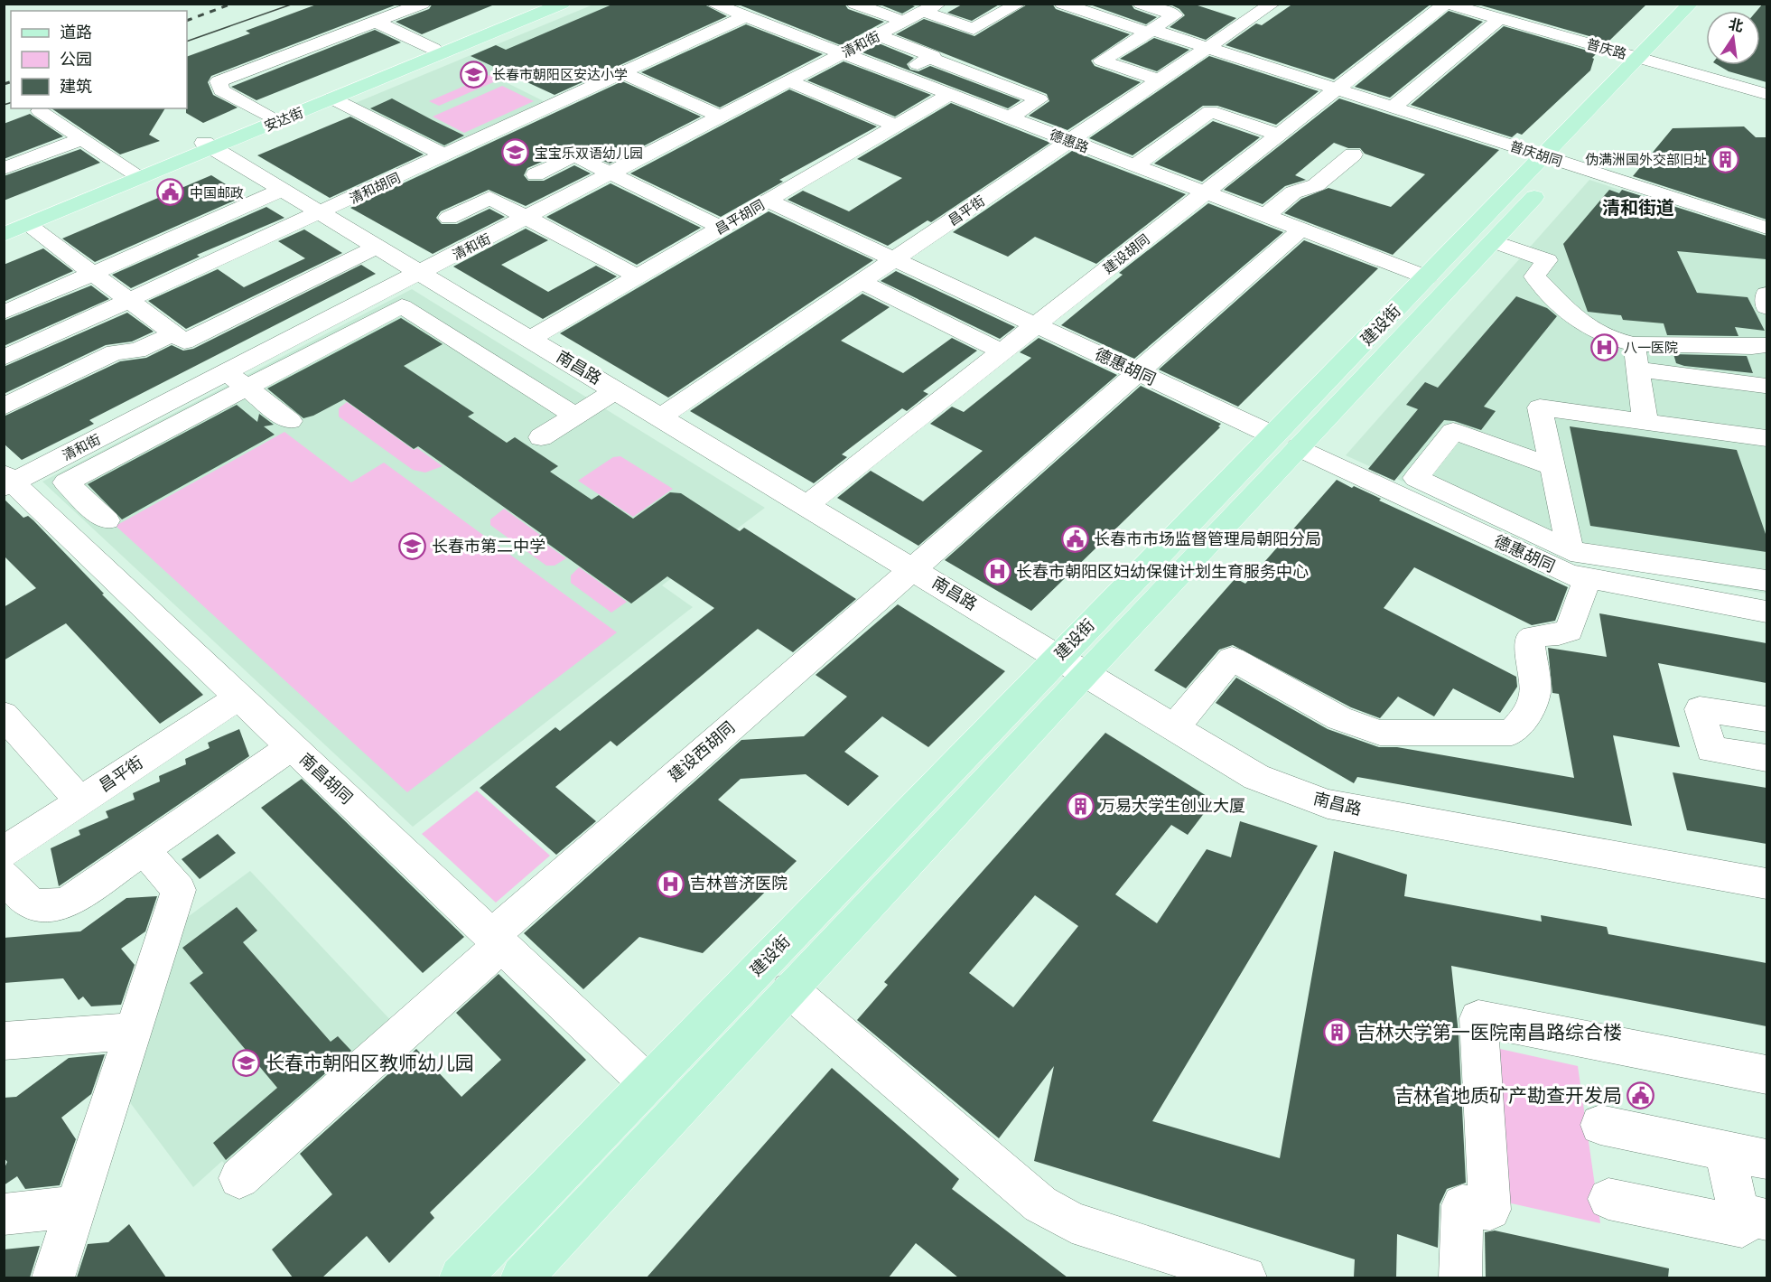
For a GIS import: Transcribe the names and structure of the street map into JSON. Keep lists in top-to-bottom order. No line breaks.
{"streets":{"main road":["安达街","建设街"],"street":["清和街","普庆路","德惠路","普庆胡同","清和胡同","昌平街","昌平胡同","建设胡同","德惠胡同","南昌路","建设西胡同","南昌胡同"]},"crossings":[["清和街","德惠路"],["清和街","南昌路"],["清和街","南昌胡同"],["普庆路","建设胡同"],["普庆路","建设街"],["安达街","南昌路"],["德惠路","清和胡同"],["德惠路","昌平街"],["德惠路","昌平胡同"],["德惠路","建设胡同"],["德惠路","建设街"],["德惠路","建设西胡同"],["普庆胡同","昌平街"],["普庆胡同","建设胡同"],["普庆胡同","建设街"],["清和胡同","南昌路"],["昌平街","德惠胡同"],["昌平街","南昌路"],["昌平街","南昌胡同"],["昌平胡同","德惠胡同"],["昌平胡同","南昌路"],["建设胡同","德惠胡同"],["建设胡同","南昌路"],["建设街","德惠胡同"],["建设街","南昌路"],["建设街","南昌胡同"],["德惠胡同","建设西胡同"],["南昌路","建设西胡同"],["建设西胡同","南昌胡同"]],"districts":["清和街道"],"places":{"school or university":["长春市朝阳区安达小学","宝宝乐双语幼儿园","长春市第二中学","长春市朝阳区教师幼儿园"],"building":["伪满洲国外交部旧址","万易大学生创业大厦","吉林大学第一医院南昌路综合楼"],"public building":["中国邮政","长春市市场监督管理局朝阳分局","吉林省地质矿产勘查开发局"],"hospital":["八一医院","长春市朝阳区妇幼保健计划生育服务中心","吉林普济医院"]},"legend":["道路","公园","建筑"],"north":"top"}
